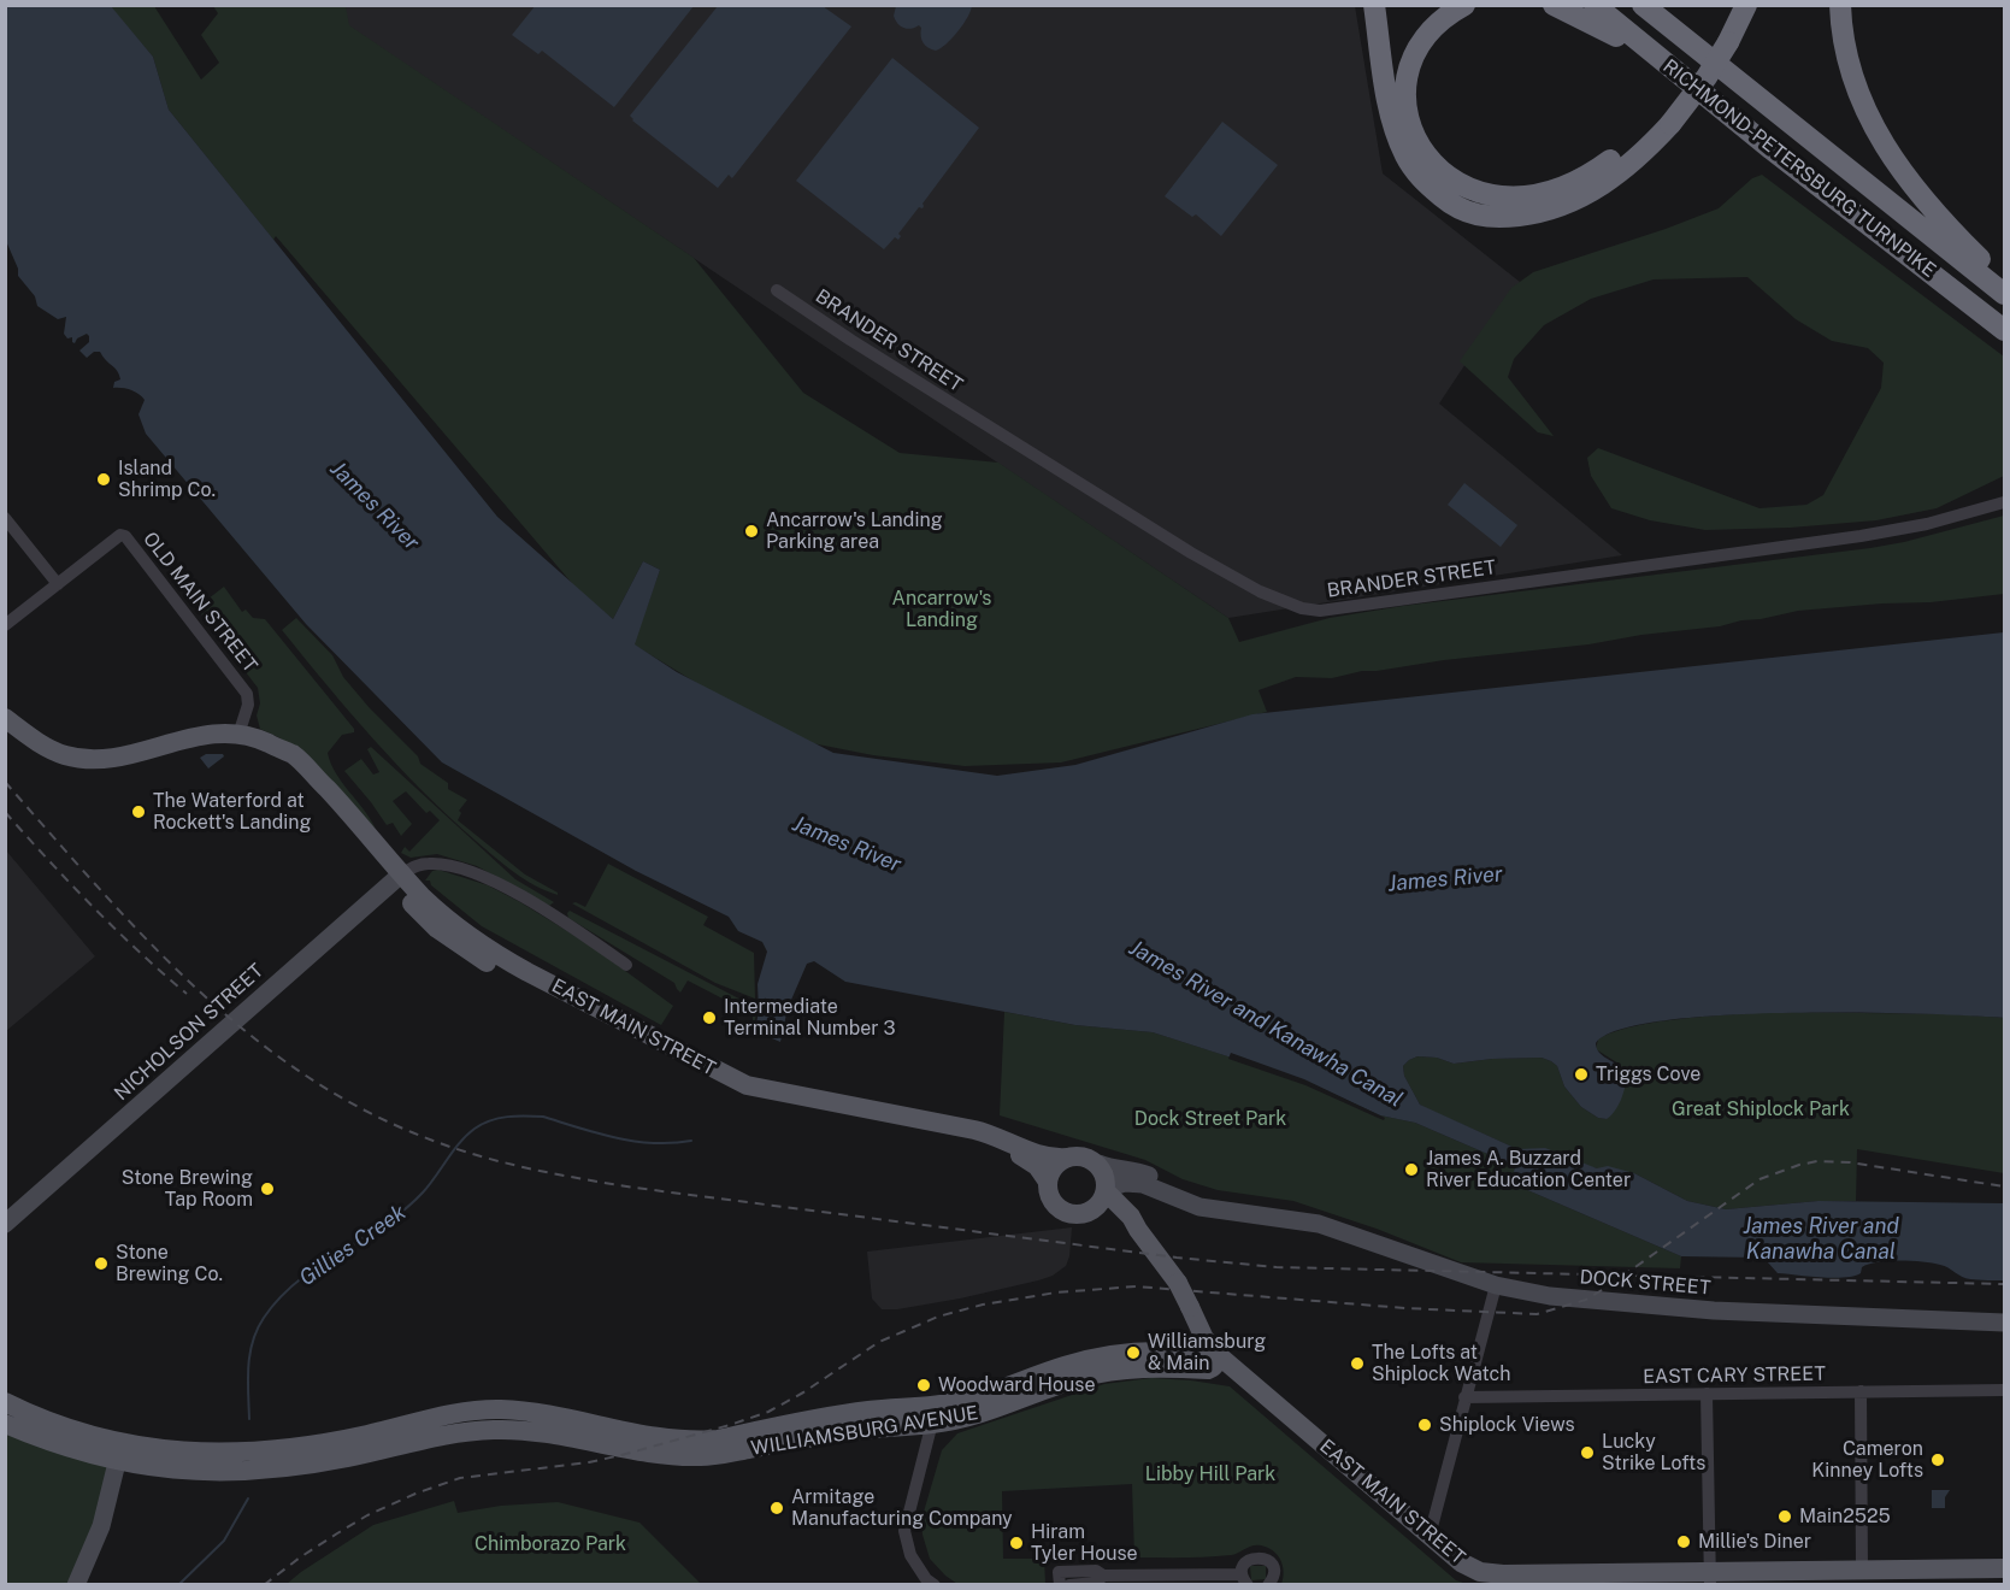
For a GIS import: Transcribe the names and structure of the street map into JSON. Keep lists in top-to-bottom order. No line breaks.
{"streets":{"highway":["RICHMOND-PETERSBURG TURNPIKE"],"main road":["EAST MAIN STREET","NICHOLSON STREET","DOCK STREET","WILLIAMSBURG AVENUE"],"street":["BRANDER STREET","OLD MAIN STREET","EAST CARY STREET"]},"crossings":[["OLD MAIN STREET","EAST MAIN STREET"],["EAST MAIN STREET","NICHOLSON STREET"],["EAST MAIN STREET","DOCK STREET"],["EAST MAIN STREET","WILLIAMSBURG AVENUE"]],"water":["James River","James River and Kanawha Canal","Gillies Creek"],"parks":["Ancarrow's Landing","Great Shiplock Park","Dock Street Park","Libby Hill Park","Chimborazo Park"],"places":["Island Shrimp Co.","Ancarrow's Landing Parking area","The Waterford at Rockett's Landing","Intermediate Terminal Number 3","Triggs Cove","James A. Buzzard River Education Center","Stone Brewing Tap Room","Stone Brewing Co.","Williamsburg & Main","The Lofts at Shiplock Watch","Woodward House","Shiplock Views","Lucky Strike Lofts","Cameron Kinney Lofts","Armitage Manufacturing Company","Main2525","Millie's Diner","Hiram Tyler House"]}
